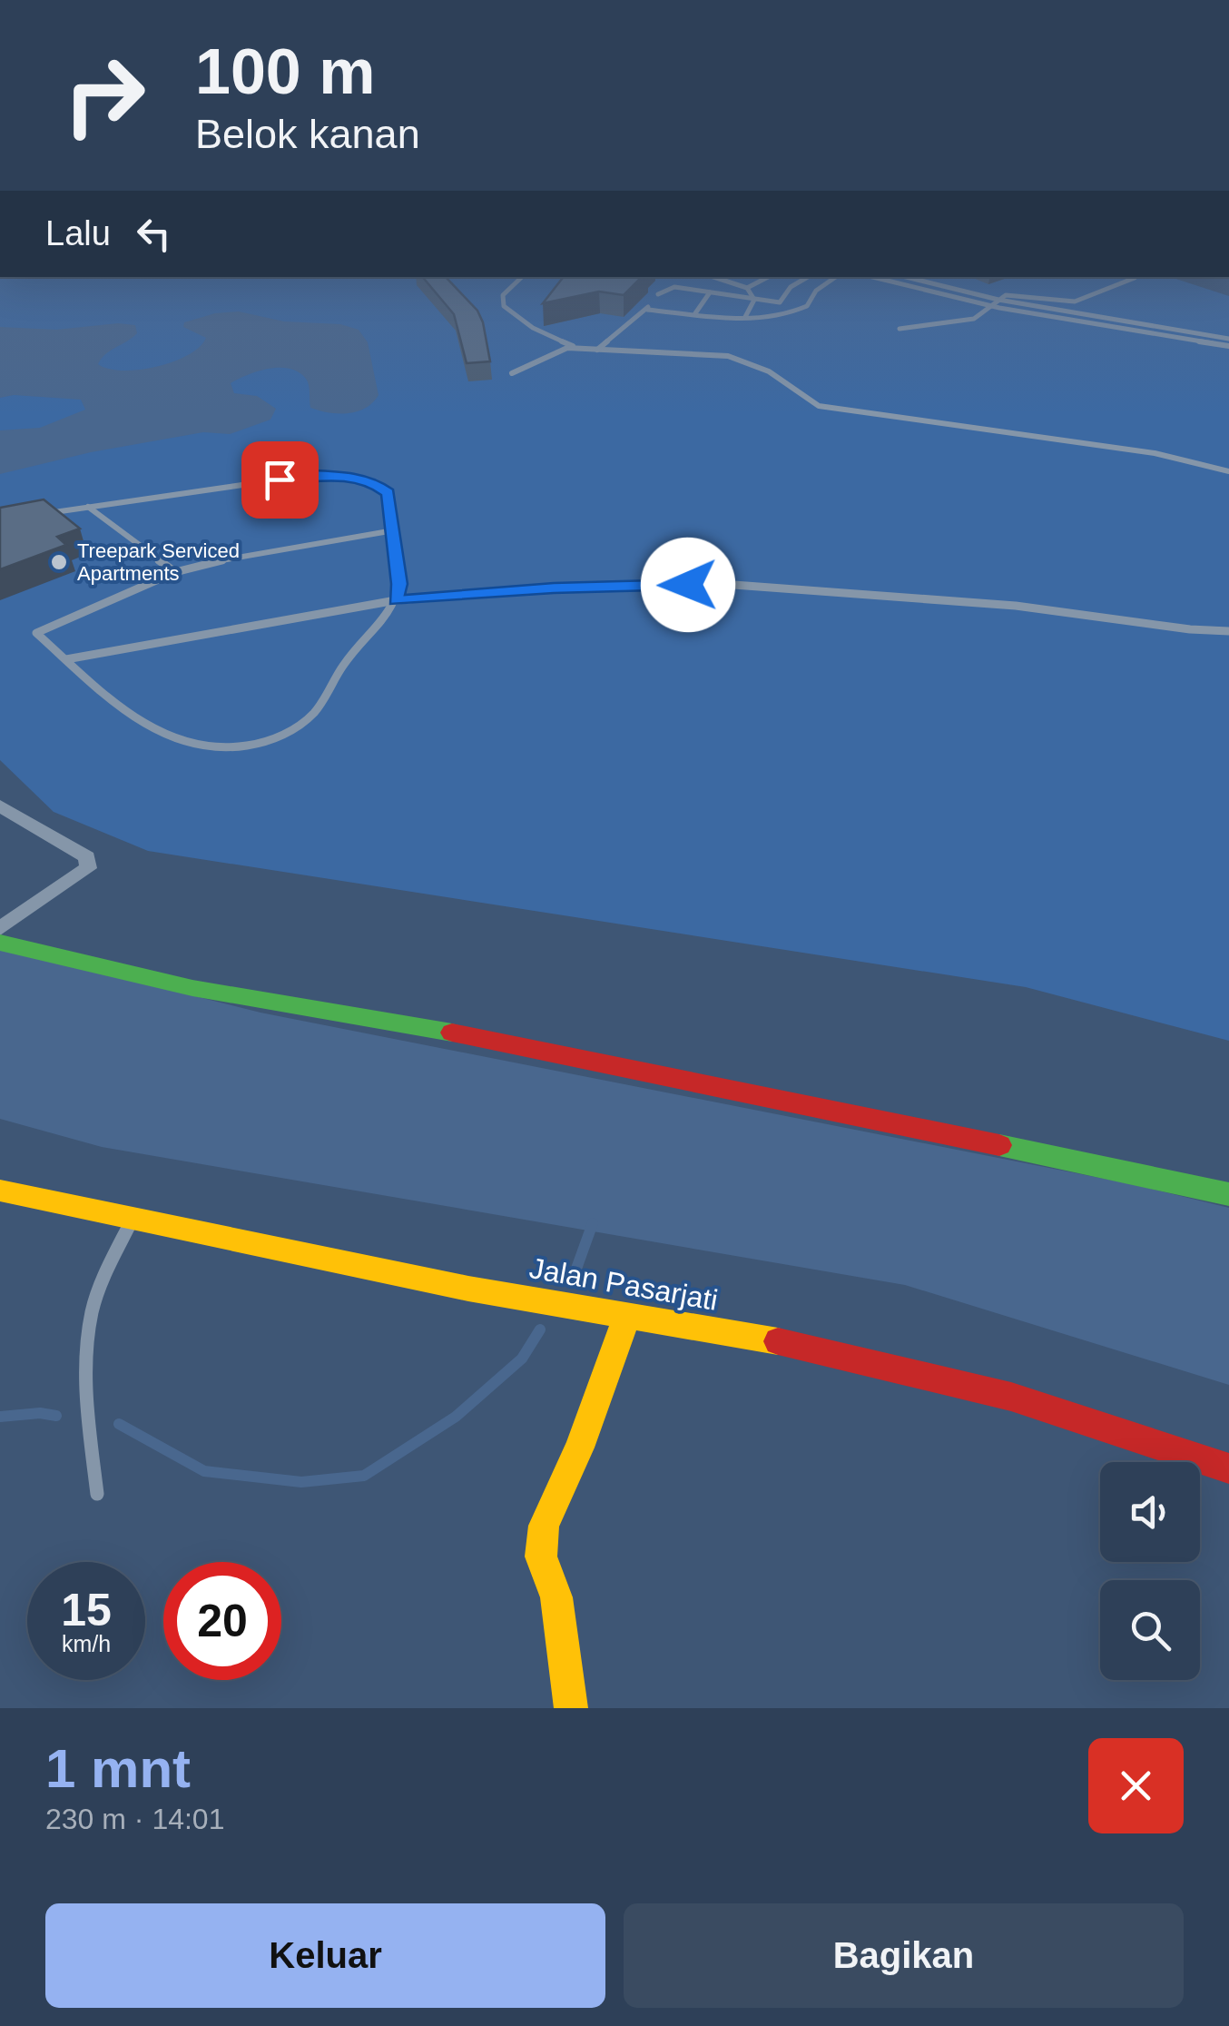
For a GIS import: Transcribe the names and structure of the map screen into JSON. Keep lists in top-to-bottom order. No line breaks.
{"streets":{"street":["Jalan Pasarjati"]},"places":["Treepark Serviced Apartments"],"page":{"turn":["100 m","Belok kanan"],"then":"Lalu","speed":"15 km/h","limit":"20","heading":["1 mnt","230 m · 14:01"],"buttons":["Keluar","Bagikan"]}}
